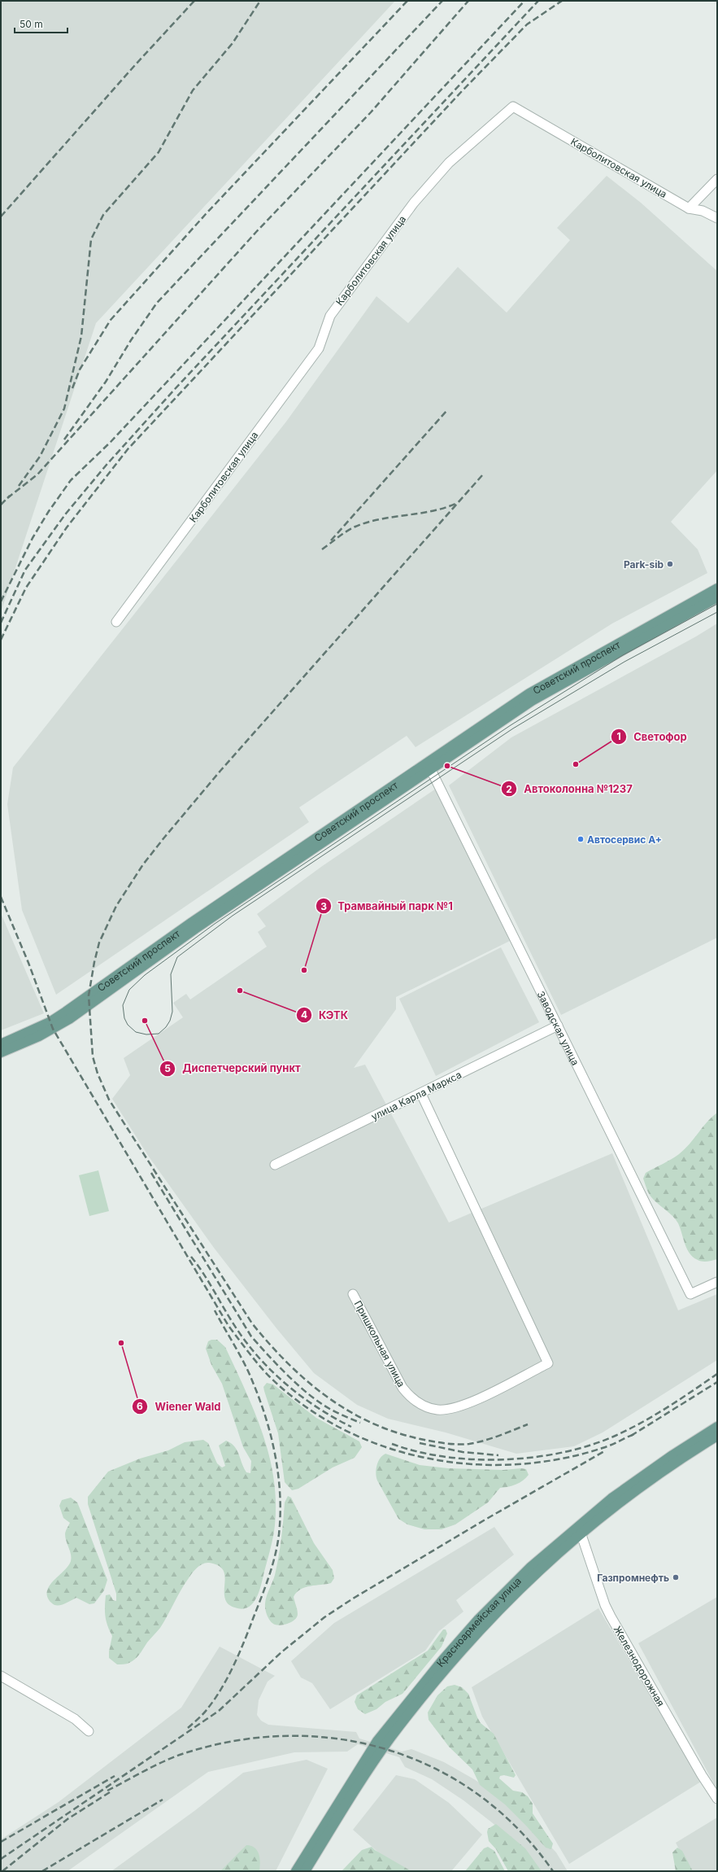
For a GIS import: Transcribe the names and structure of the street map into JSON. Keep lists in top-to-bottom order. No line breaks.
{"streets":{"main road":["Советский проспект","Красноармейская улица"],"street":["Карболитовская улица","Заводская улица","улица Карла Маркса","Пришкольная улица","Железнодорожная"]},"crossings":[["Советский проспект","Заводская улица"],["Заводская улица","улица Карла Маркса"],["улица Карла Маркса","Пришкольная улица"],["Красноармейская улица","Железнодорожная"]],"places":["Park-sib","Светофор","Автоколонна №1237","Автосервис А+","Трамвайный парк №1","КЭТК","Диспетчерский пункт","Wiener Wald","Газпромнефть"],"scale_bar":"50 m"}
